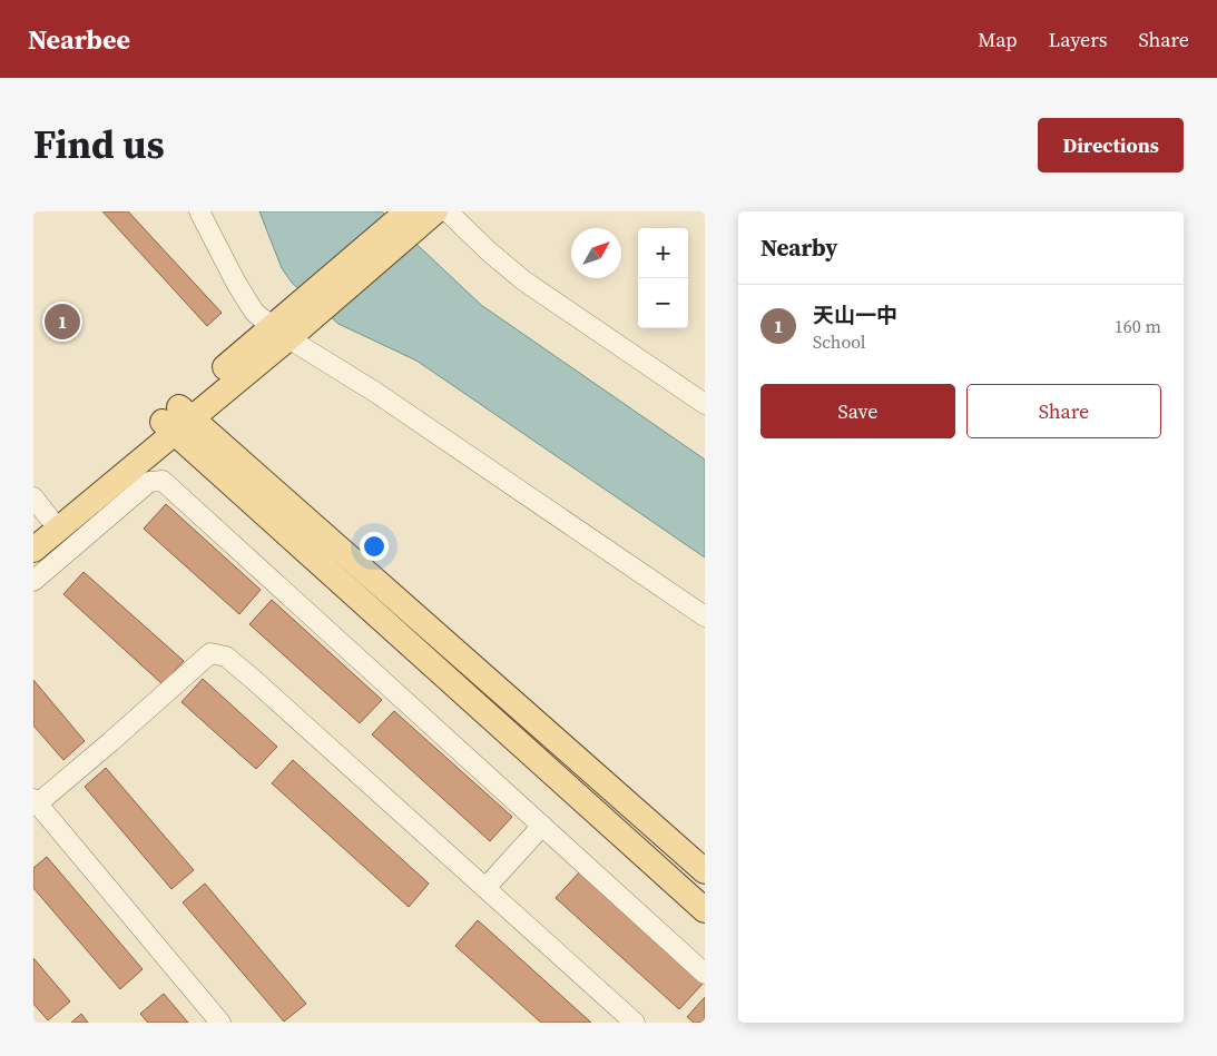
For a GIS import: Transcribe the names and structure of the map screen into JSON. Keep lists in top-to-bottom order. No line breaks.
{"north":"top right","page":{"header":"Nearbee","nav":["Map","Layers","Share"],"title":"Find us","buttons":["Directions",["Save","Share"]],"heading":"Nearby","map_buttons":["+","−"],"list":[{"mark":"1","name":"天山一中","note":"School","value":"160 m"}],"pins":"1"}}
